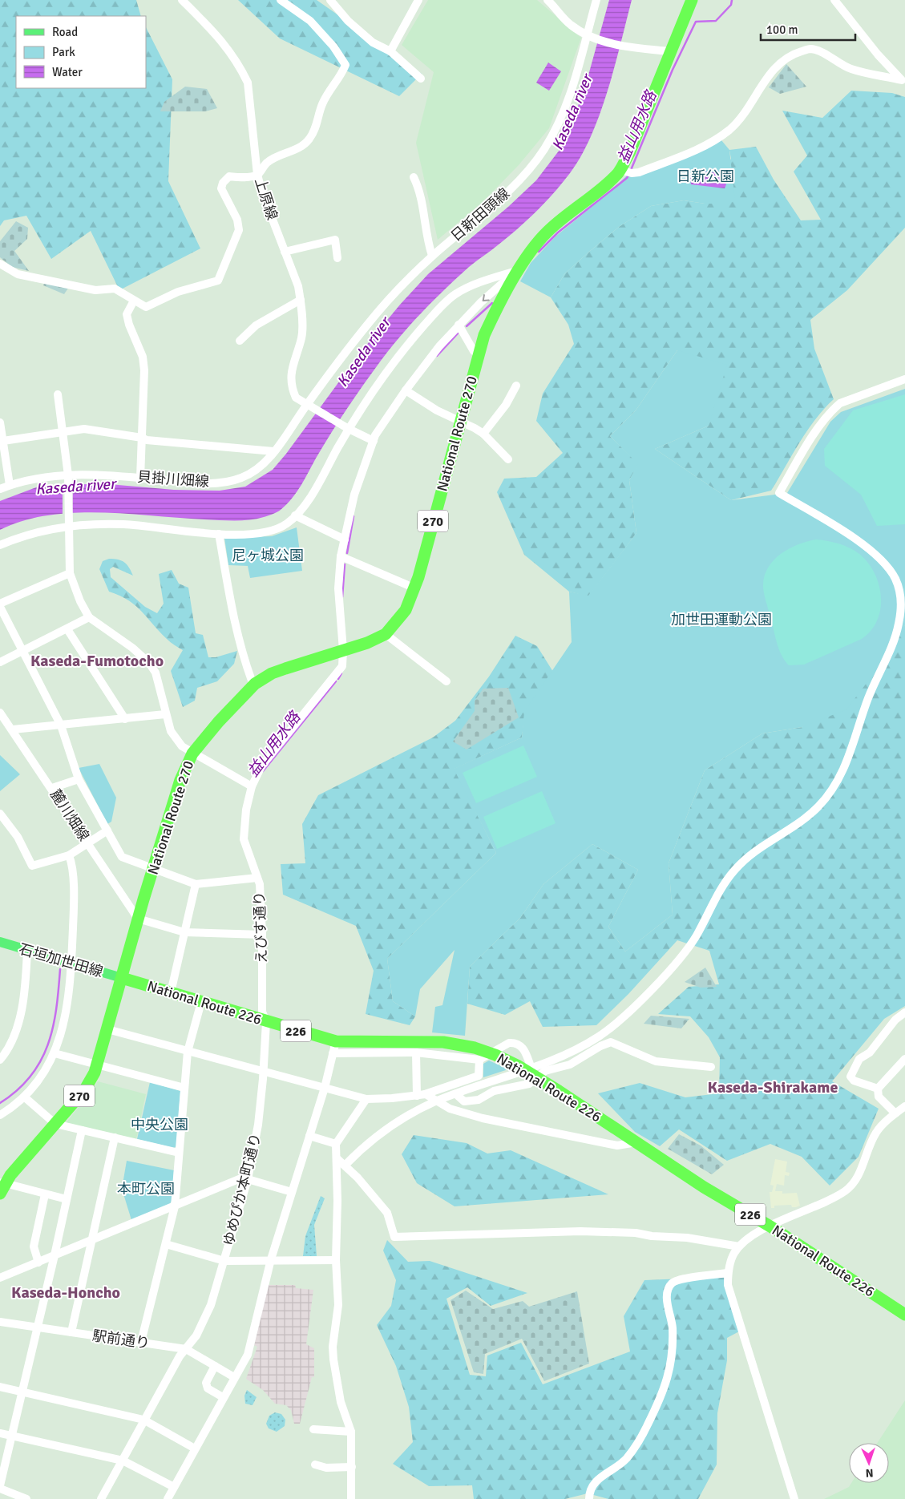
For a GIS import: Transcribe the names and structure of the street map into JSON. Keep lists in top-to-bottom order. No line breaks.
{"streets":{"highway":["National Route 270","270","National Route 226","226"],"main road":["石垣加世田線"],"street":["上原線","日新田頭線","貝掛川畑線","麓川畑線","えびす通り","ゆめぴか本町通り","駅前通り"]},"crossings":[["上原線","日新田頭線"],["上原線","貝掛川畑線"],["上原線","えびす通り"],["日新田頭線","貝掛川畑線"],["National Route 270","麓川畑線"],["National Route 270","えびす通り"],["National Route 270","石垣加世田線"],["National Route 270","National Route 226"],["えびす通り","National Route 226"],["えびす通り","ゆめぴか本町通り"],["石垣加世田線","National Route 226"],["National Route 226","ゆめぴか本町通り"],["ゆめぴか本町通り","駅前通り"]],"districts":["Kaseda-Fumotocho","Kaseda-Shirakame","Kaseda-Honcho"],"water":["Kaseda river","益山用水路"],"parks":["日新公園","尼ヶ城公園","加世田運動公園","中央公園","本町公園"],"legend":["Road","Park","Water"],"scale_bar":"100 m","north":"bottom"}
